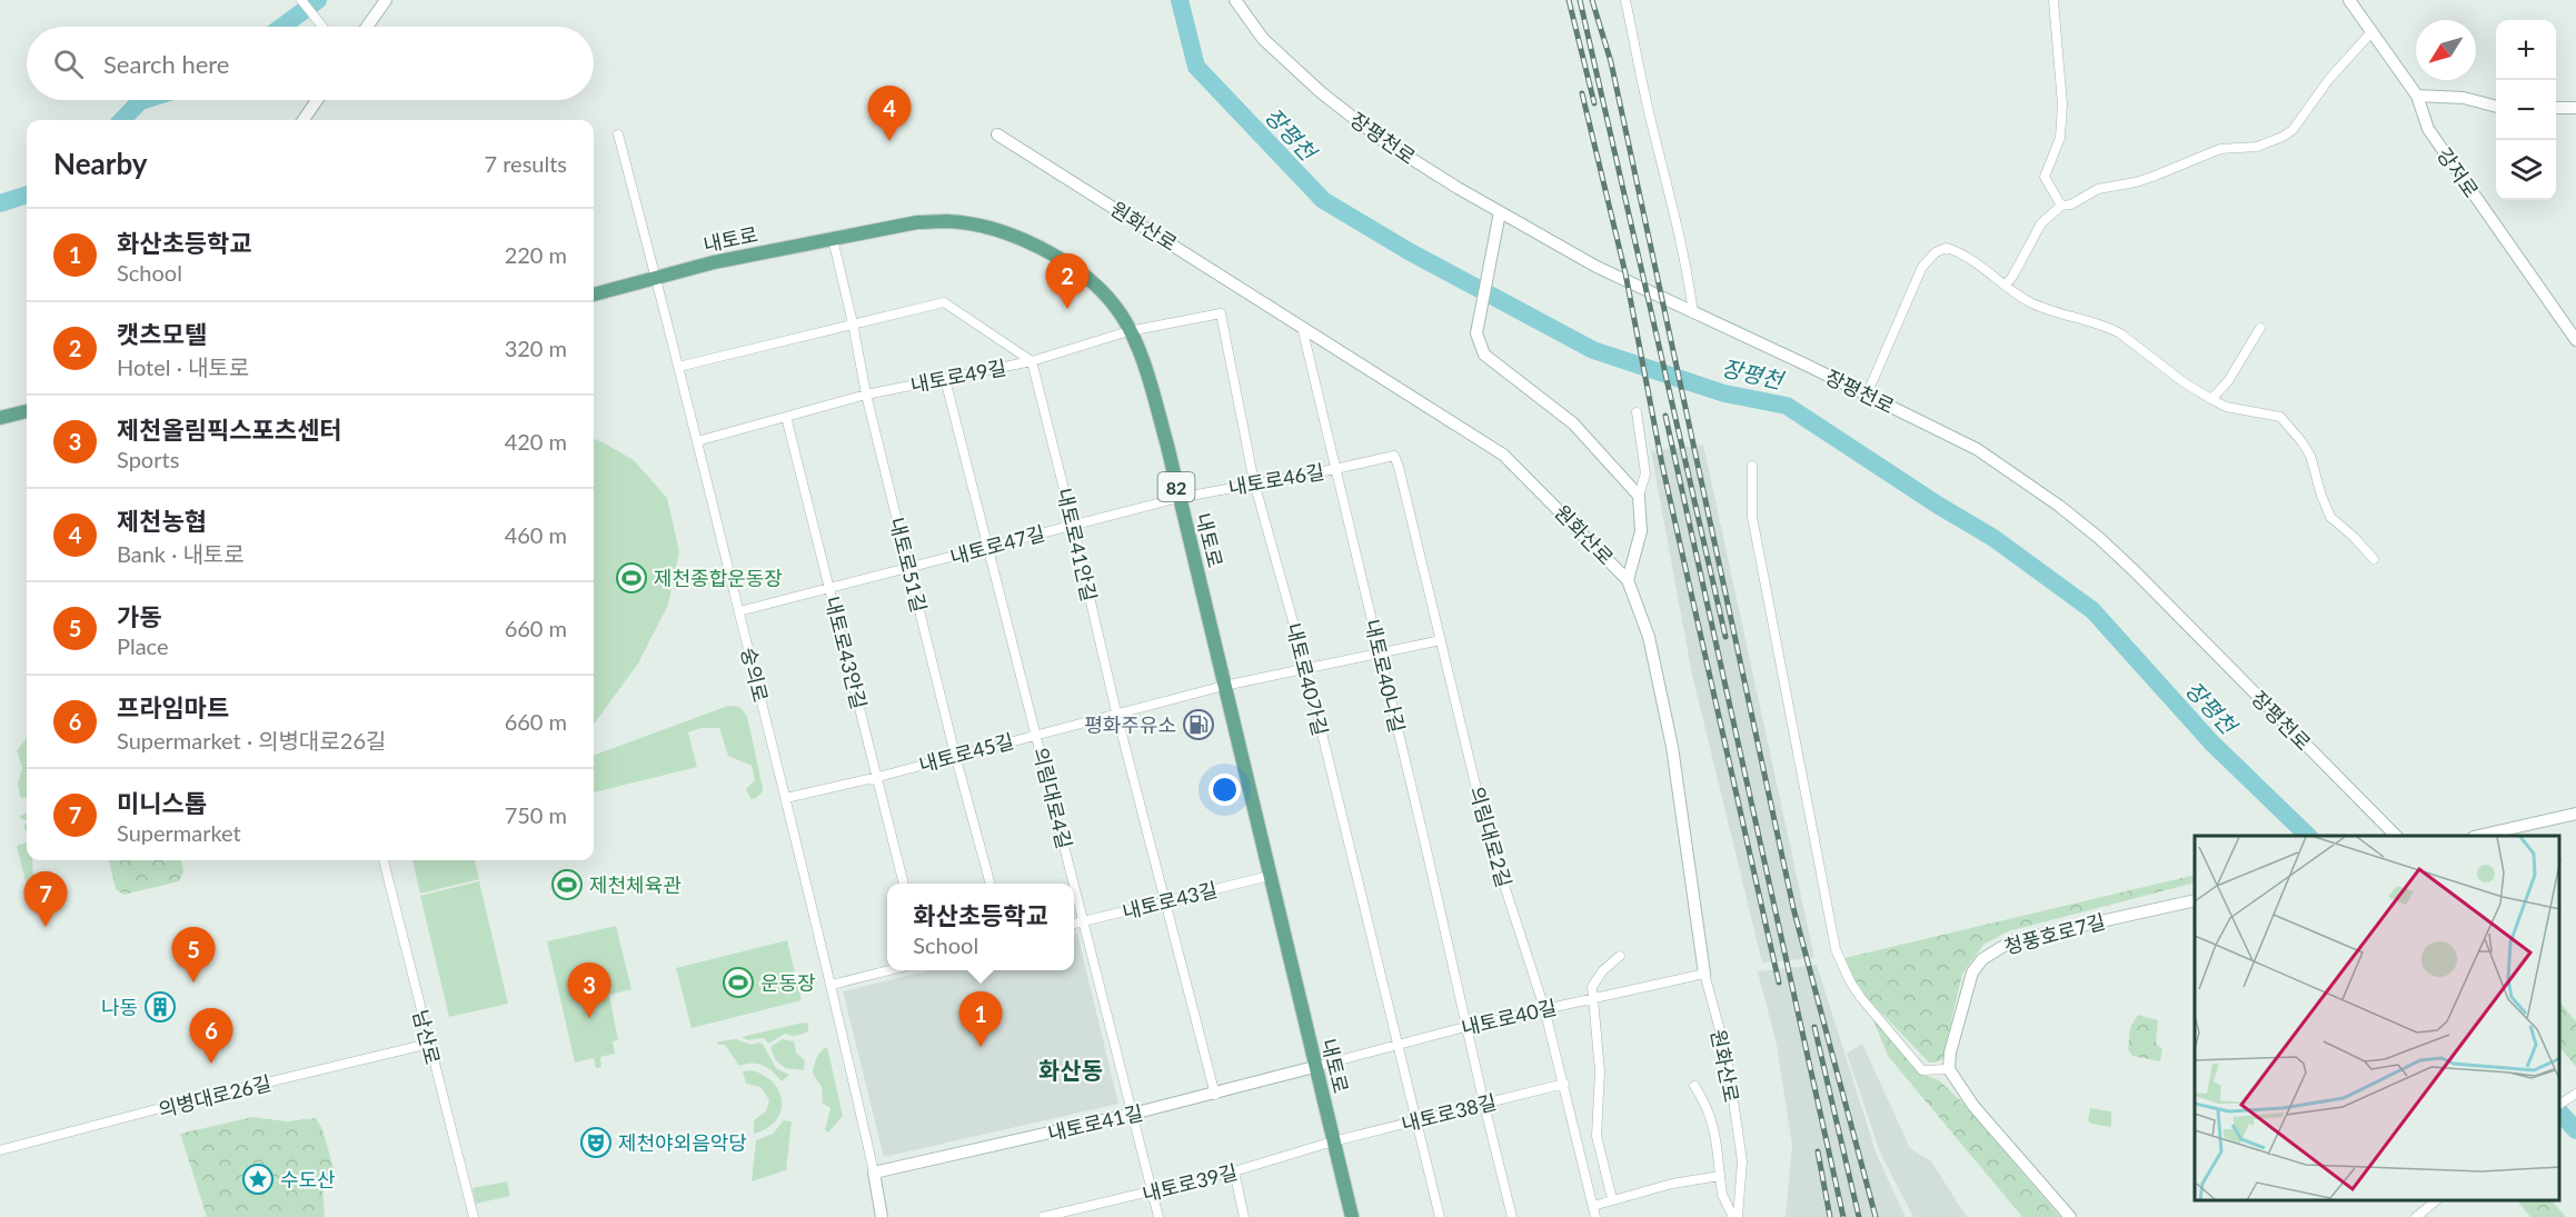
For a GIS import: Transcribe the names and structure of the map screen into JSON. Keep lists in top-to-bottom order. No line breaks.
{"streets":{"main road":["내토로","82"],"street":["장평천로","강저로","원화산로","내토로49길","내토로46길","내토로47길","내토로41안길","내토로51길","내토로43안길","숭의로","내토로40나길","내토로40가길","내토로45길","의림대로4길","의림대로2길","내토로43길","청풍호로7길","내토로40길","남산로","의병대로26길","내토로38길","내토로41길","내토로39길"]},"crossings":[["원화산로","내토로40나길"],["원화산로","내토로40길"],["내토로","내토로49길"],["내토로","내토로46길"],["내토로","내토로47길"],["내토로","내토로51길"],["내토로","숭의로"],["내토로","내토로45길"],["내토로","내토로43길"],["내토로","내토로40길"],["내토로","내토로38길"],["내토로","내토로41길"],["내토로","내토로39길"],["내토로49길","내토로41안길"],["내토로49길","내토로51길"],["내토로49길","내토로43안길"],["내토로49길","숭의로"],["내토로49길","내토로40가길"],["내토로49길","의림대로4길"],["내토로46길","내토로47길"],["내토로46길","내토로40나길"],["내토로46길","내토로40가길"],["내토로46길","의림대로2길"],["내토로47길","내토로41안길"],["내토로47길","내토로51길"],["내토로47길","내토로43안길"],["내토로47길","숭의로"],["내토로47길","의림대로4길"],["내토로41안길","내토로45길"],["내토로41안길","내토로43길"],["내토로41안길","내토로41길"],["내토로51길","내토로45길"],["내토로43안길","내토로45길"],["숭의로","내토로45길"],["숭의로","내토로41길"],["내토로40나길","내토로45길"],["내토로40나길","내토로40길"],["내토로40나길","내토로38길"],["내토로40가길","내토로45길"],["내토로40가길","내토로40길"],["내토로40가길","내토로38길"],["내토로45길","의림대로4길"],["내토로45길","의림대로2길"],["의림대로4길","내토로43길"],["의림대로4길","내토로41길"],["의림대로4길","내토로39길"],["의림대로2길","내토로40길"],["의림대로2길","내토로38길"],["내토로40길","내토로41길"],["남산로","의병대로26길"],["내토로38길","내토로39길"]],"districts":["화산동"],"water":["장평천"],"places":{"sports":["제천종합운동장","제천체육관","운동장"],"fuel station":["평화주유소"],"building":["나동"],"theatre":["제천야외음악당"],"place":["수도산"]},"north":"bottom left","page":{"map_buttons":["+","−"],"search":"Search here","pins":["4","2","7","5","3","1","6"],"heading":["Nearby","7 results"],"list":[{"mark":"1","name":"화산초등학교","note":"School","value":"220 m"},{"mark":"2","name":"캣츠모텔","note":"Hotel · 내토로","value":"320 m"},{"mark":"3","name":"제천올림픽스포츠센터","note":"Sports","value":"420 m"},{"mark":"4","name":"제천농협","note":"Bank · 내토로","value":"460 m"},{"mark":"5","name":"가동","note":"Place","value":"660 m"},{"mark":"6","name":"프라임마트","note":"Supermarket · 의병대로26길","value":"660 m"},{"mark":"7","name":"미니스톱","note":"Supermarket","value":"750 m"}],"popup":["화산초등학교","School"]}}
